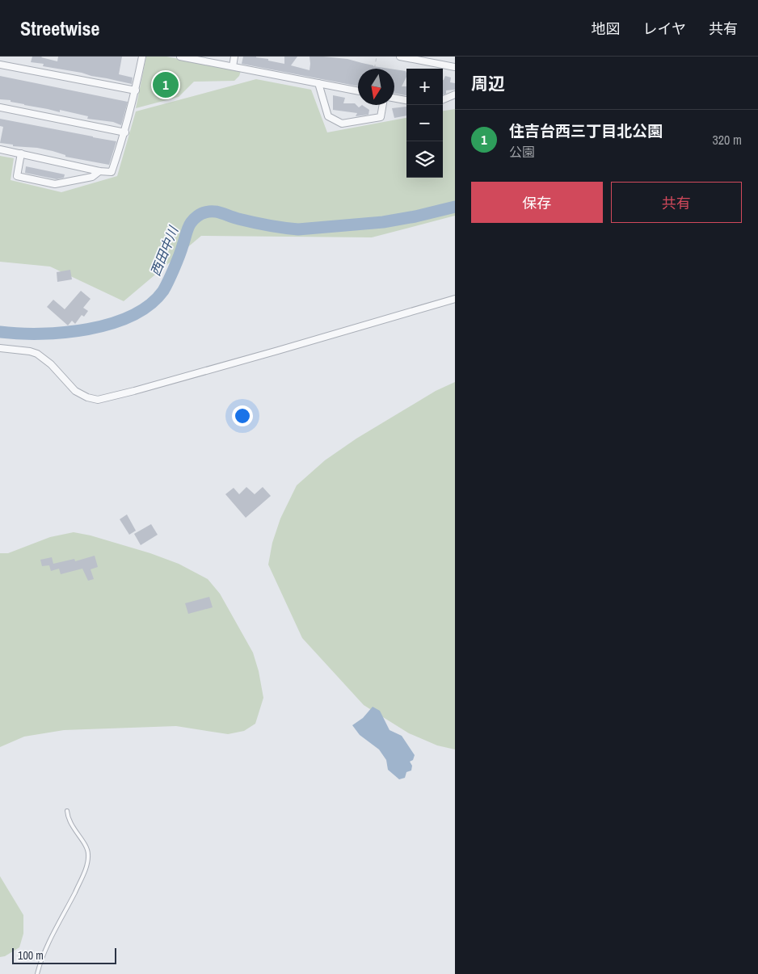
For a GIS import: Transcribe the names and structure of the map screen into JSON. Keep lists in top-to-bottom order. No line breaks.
{"water":["西田中川"],"scale_bar":"100 m","north":"bottom","page":{"header":"Streetwise","nav":["地図","レイヤ","共有"],"heading":"周辺","map_buttons":["+","−"],"pins":"1","list":[{"mark":"1","name":"住吉台西三丁目北公園","note":"公園","value":"320 m"}],"buttons":["保存","共有"],"scale":"100 m"}}
